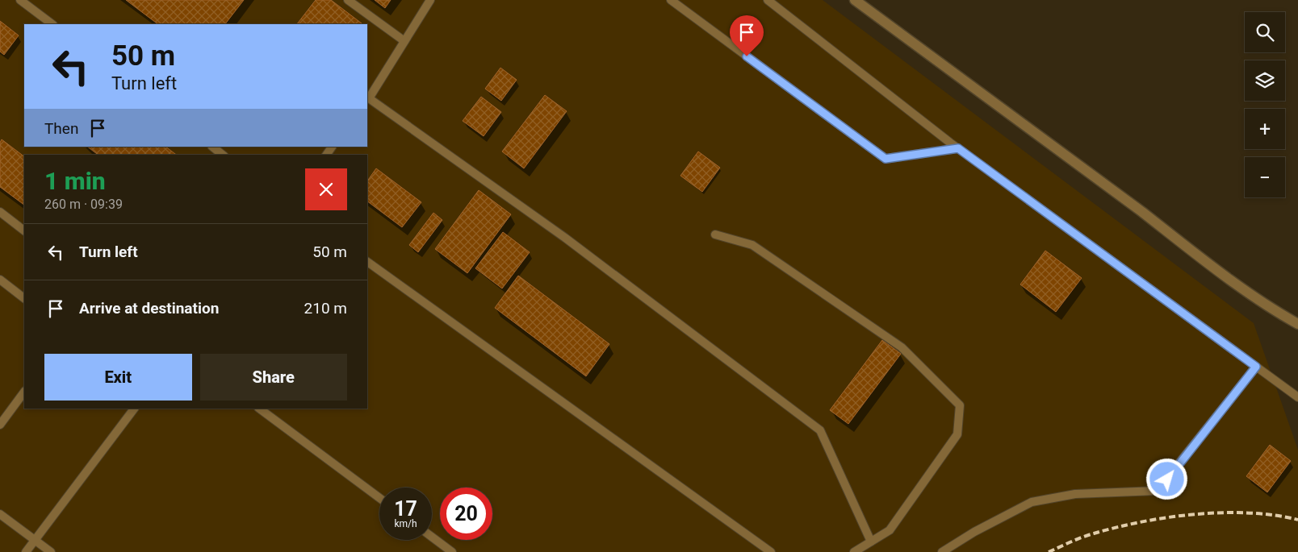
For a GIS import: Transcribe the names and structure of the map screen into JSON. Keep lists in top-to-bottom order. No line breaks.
{"page":{"map_buttons":["+","−"],"turn":["50 m","Turn left"],"then":"Then","heading":["1 min","260 m · 09:39"],"list":[{"name":"Turn left","value":"50 m"},{"name":"Arrive at destination","value":"210 m"}],"buttons":["Exit","Share"],"speed":"17 km/h","limit":"20"}}
